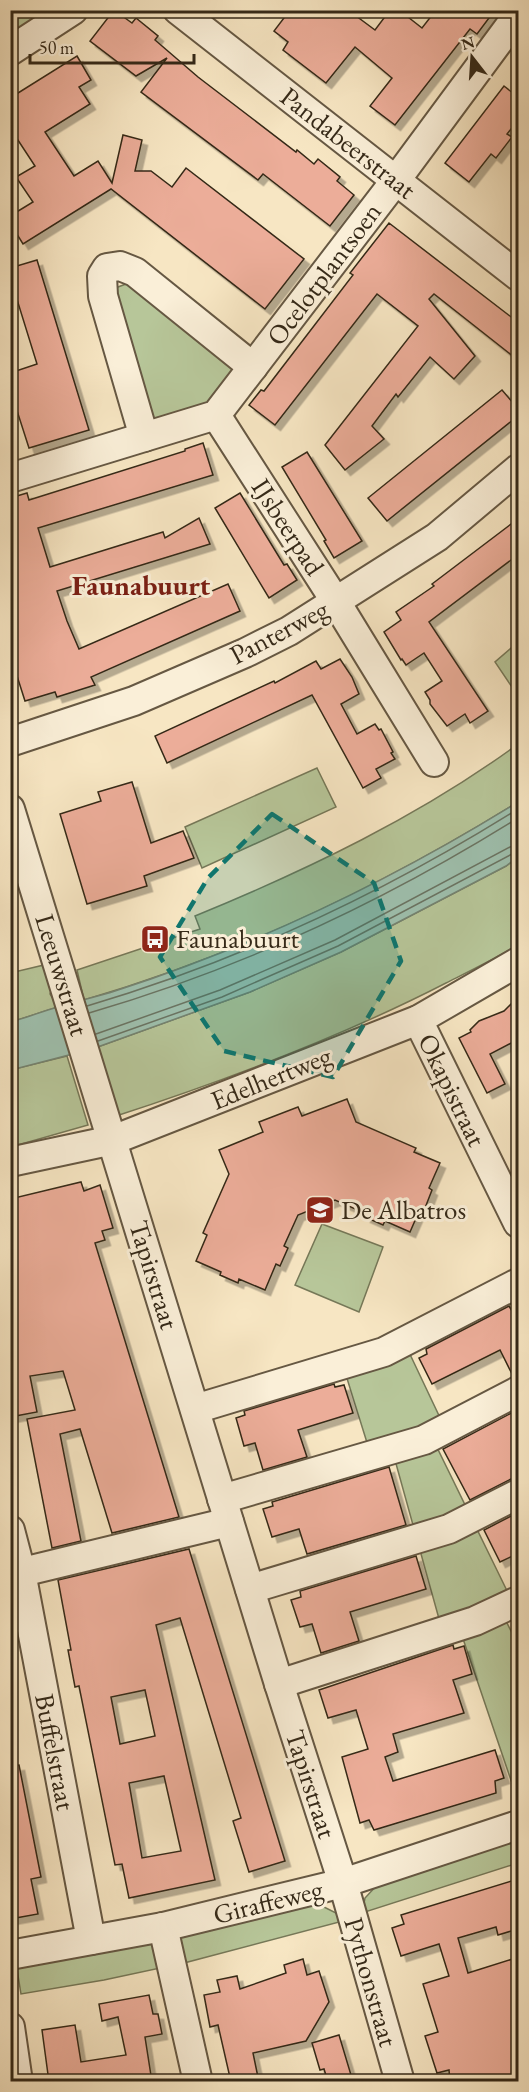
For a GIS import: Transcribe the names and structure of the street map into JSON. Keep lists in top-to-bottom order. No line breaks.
{"streets":{"street":["Pandabeerstraat","Ocelotplantsoen","IJsbeerpad","Panterweg","Leeuwstraat","Edelhertweg","Okapistraat","Tapirstraat","Buffelstraat","Giraffeweg","Pythonstraat"]},"crossings":[["Pandabeerstraat","Ocelotplantsoen"],["Ocelotplantsoen","IJsbeerpad"],["IJsbeerpad","Panterweg"],["Leeuwstraat","Edelhertweg"],["Leeuwstraat","Tapirstraat"],["Edelhertweg","Okapistraat"],["Edelhertweg","Tapirstraat"],["Tapirstraat","Giraffeweg"],["Tapirstraat","Pythonstraat"],["Buffelstraat","Giraffeweg"],["Giraffeweg","Pythonstraat"]],"districts":["Faunabuurt"],"places":{"bus stop":["Faunabuurt"],"school or university":["De Albatros"]},"scale_bar":"50 m","north":"top"}
